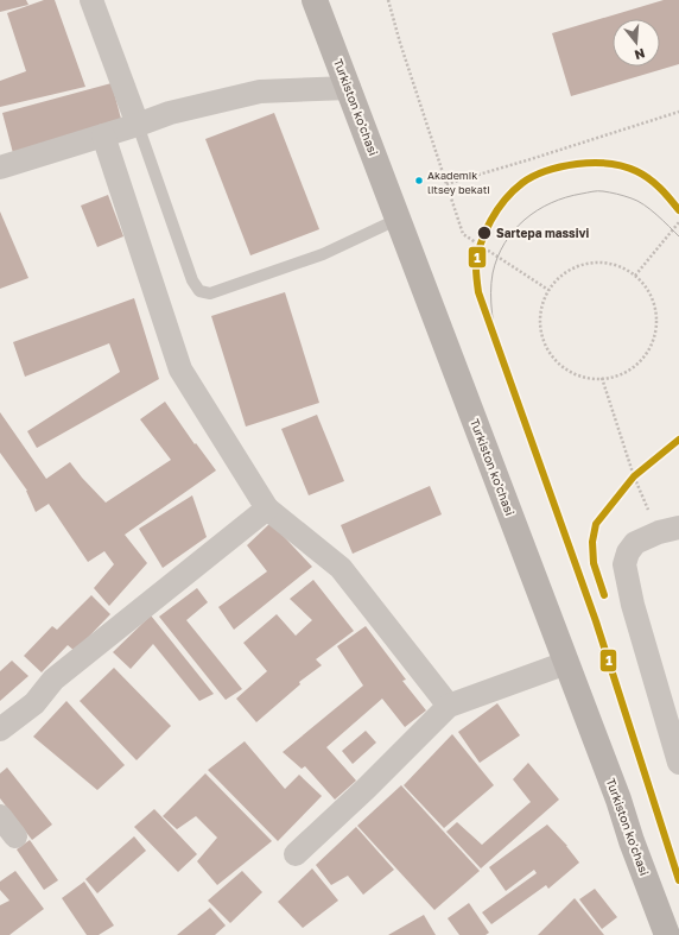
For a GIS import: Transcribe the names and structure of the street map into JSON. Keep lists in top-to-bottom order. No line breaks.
{"streets":{"main road":["Turkiston ko'chasi"]},"places":["Akademik litsey bekati","Sartepa massivi"],"lines":["transit line 1"],"north":"bottom"}
